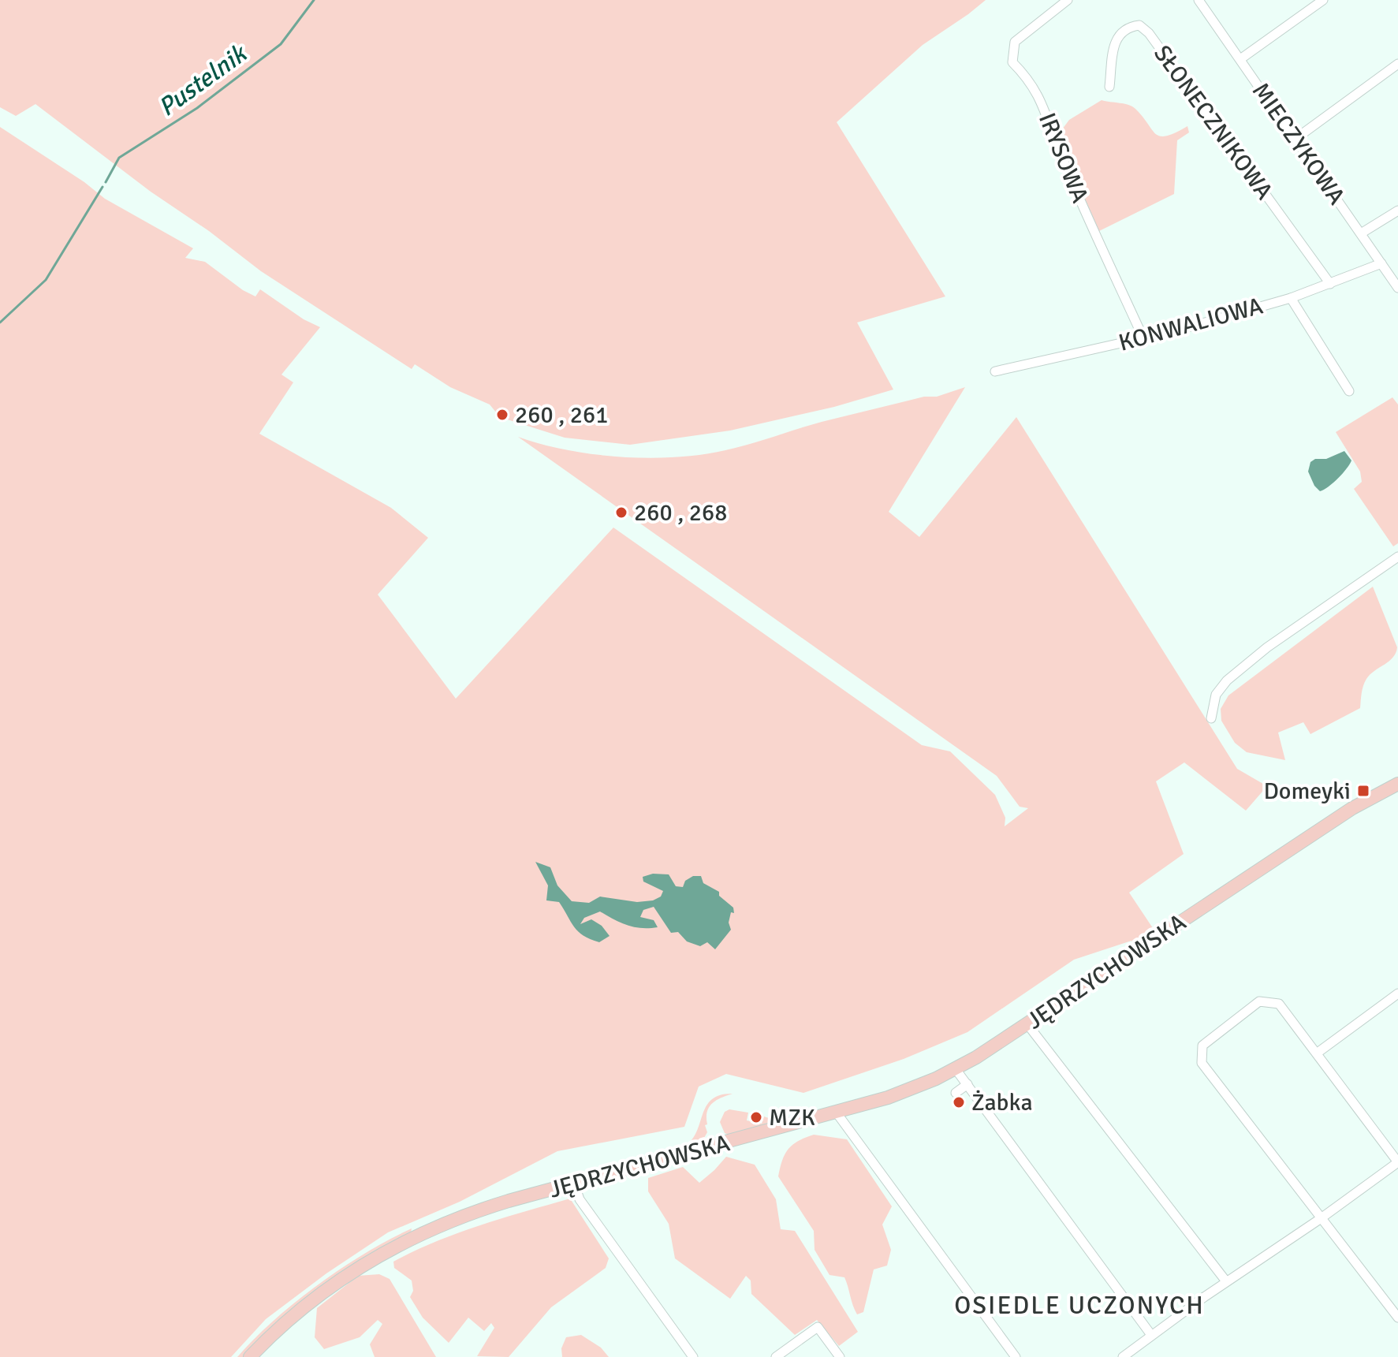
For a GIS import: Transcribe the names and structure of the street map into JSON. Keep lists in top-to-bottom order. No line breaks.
{"streets":{"main road":["JĘDRZYCHOWSKA"],"street":["SŁONECZNIKOWA","MIECZYKOWA","IRYSOWA","KONWALIOWA"]},"crossings":[["SŁONECZNIKOWA","KONWALIOWA"],["MIECZYKOWA","KONWALIOWA"],["IRYSOWA","KONWALIOWA"]],"districts":["OSIEDLE UCZONYCH"],"water":["Pustelnik"],"places":{"other":["260 , 261","260 , 268","Żabka","MZK"],"transit":["Domeyki"]}}
